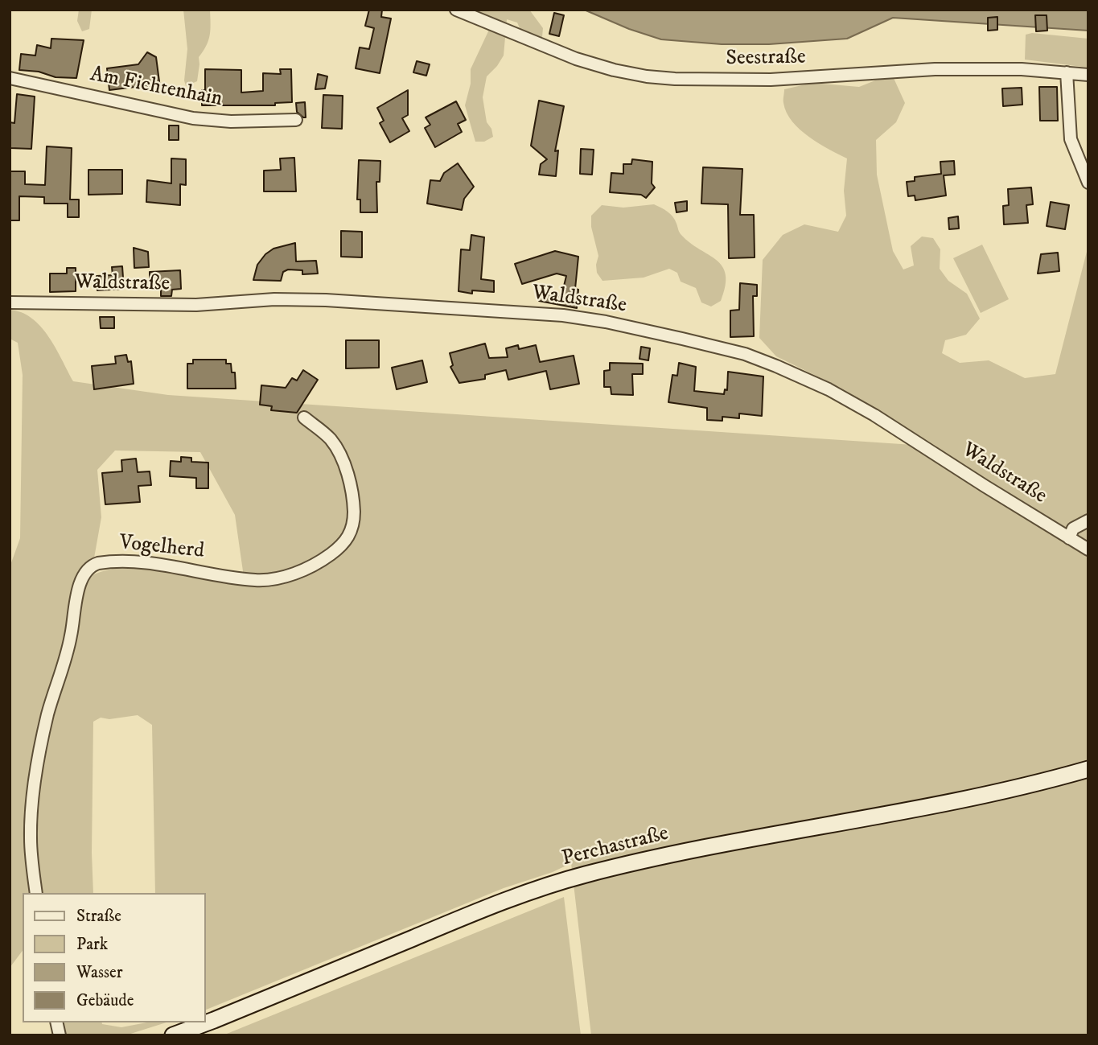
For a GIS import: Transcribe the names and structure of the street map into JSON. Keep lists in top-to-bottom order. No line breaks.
{"streets":{"main road":["Perchastraße"],"street":["Seestraße","Am Fichtenhain","Waldstraße","Vogelherd"]},"legend":["Straße","Park","Wasser","Gebäude"]}
